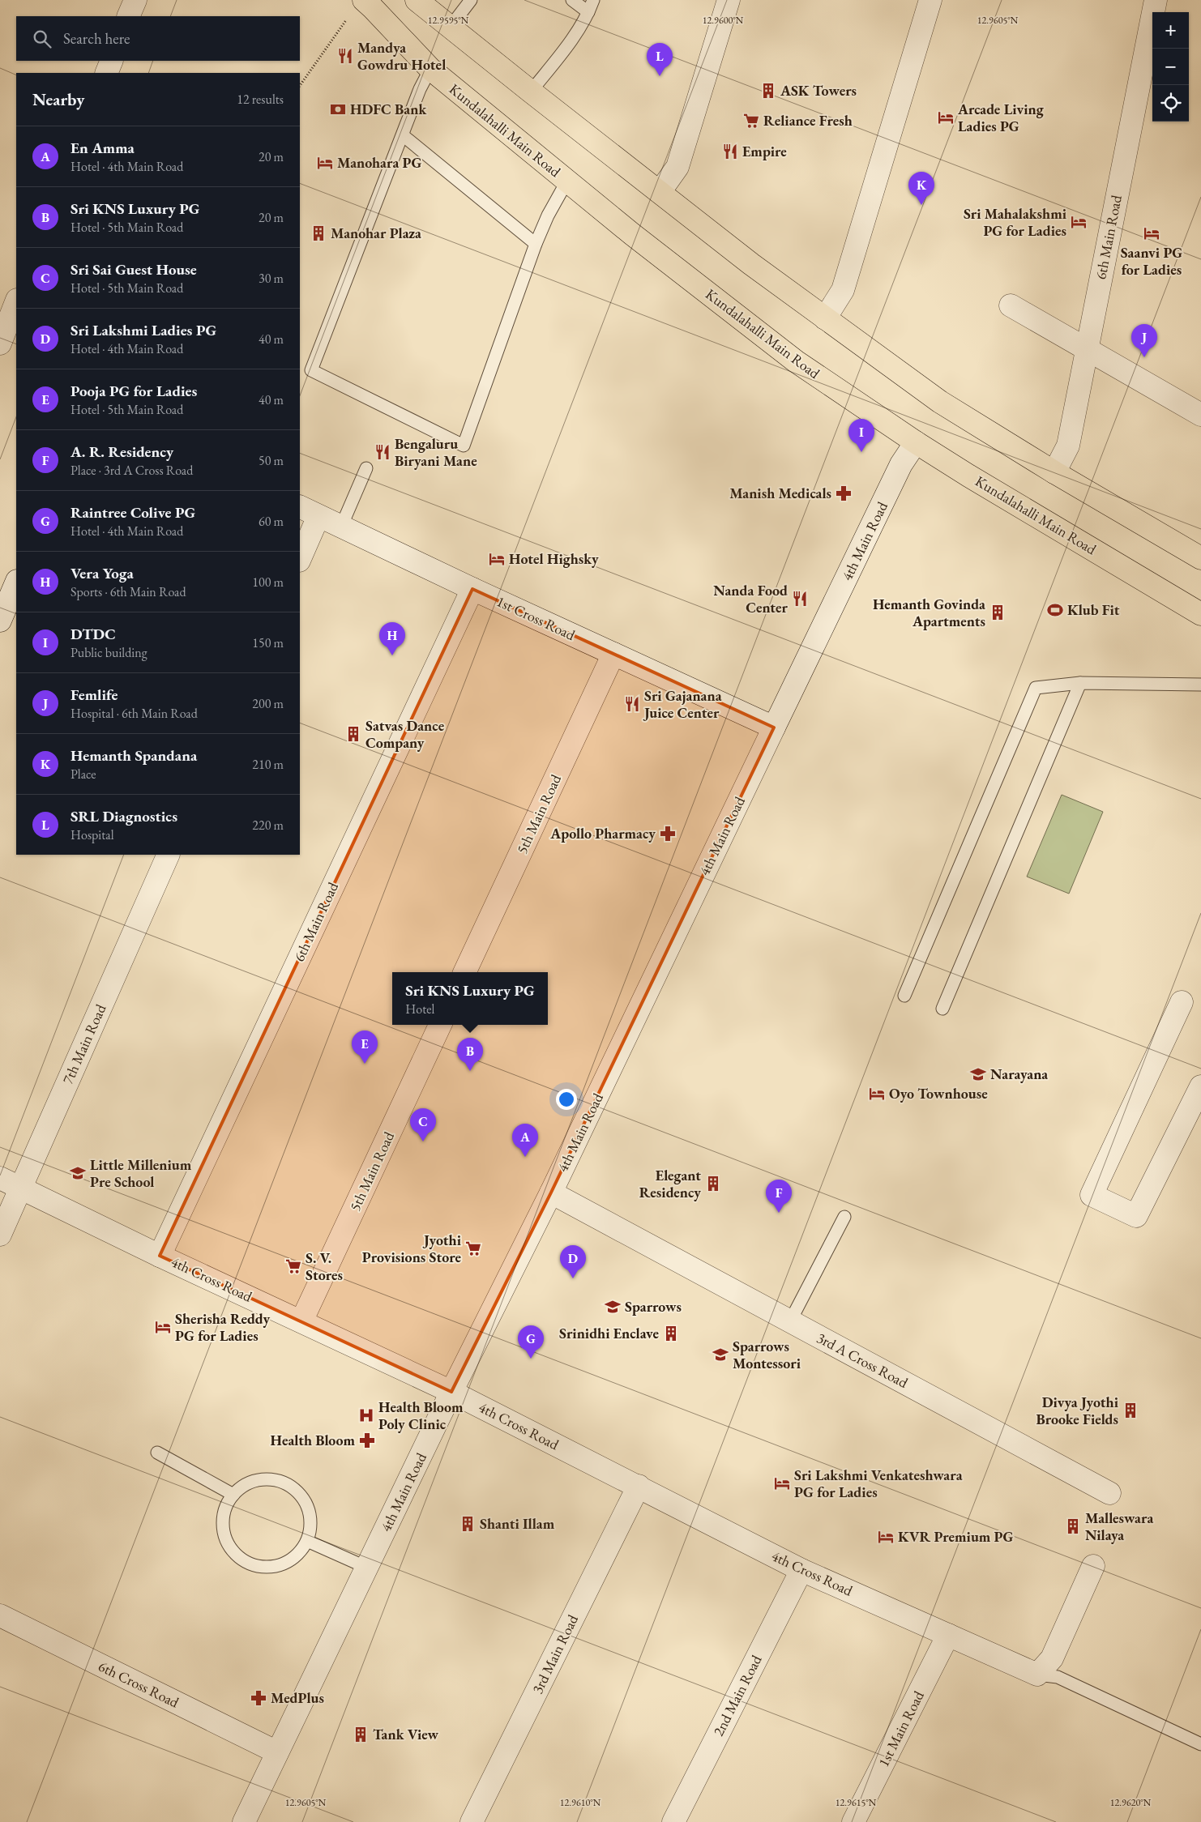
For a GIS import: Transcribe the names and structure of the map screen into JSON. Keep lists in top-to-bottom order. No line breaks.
{"streets":{"main road":["Kundalahalli Main Road"],"street":["6th Main Road","4th Main Road","1st Cross Road","5th Main Road","7th Main Road","4th Cross Road","3rd A Cross Road","3rd Main Road","6th Cross Road","2nd Main Road","1st Main Road"]},"crossings":[["Kundalahalli Main Road","4th Main Road"],["6th Main Road","1st Cross Road"],["6th Main Road","4th Cross Road"],["4th Main Road","1st Cross Road"],["4th Main Road","4th Cross Road"],["4th Main Road","3rd A Cross Road"],["4th Main Road","6th Cross Road"],["1st Cross Road","5th Main Road"],["5th Main Road","4th Cross Road"],["7th Main Road","4th Cross Road"],["4th Cross Road","3rd Main Road"],["4th Cross Road","2nd Main Road"],["4th Cross Road","1st Main Road"]],"places":{"restaurant":["Mandya Gowdru Hotel","Empire","Bengaluru Biryani Mane","Nanda Food Center","Sri Gajanana Juice Center"],"building":["ASK Towers","Manohar Plaza","Hemanth Govinda Apartments","Satvas Dance Company","Elegant Residency","Srinidhi Enclave","Divya Jyothi Brooke Fields","Shanti Illam","Malleswara Nilaya","Tank View"],"bank":["HDFC Bank"],"hotel":["Arcade Living Ladies PG","Manohara PG","Sri Mahalakshmi PG for Ladies","Saanvi PG for Ladies","Hotel Highsky","Oyo Townhouse","Sherisha Reddy PG for Ladies","Sri Lakshmi Venkateshwara PG for Ladies","KVR Premium PG"],"supermarket":["Reliance Fresh","Jyothi Provisions Store","S. V. Stores"],"pharmacy":["Manish Medicals","Apollo Pharmacy","Health Bloom","MedPlus"],"sports":["Klub Fit"],"school or university":["Narayana","Little Millenium Pre School","Sparrows","Sparrows Montessori"],"hospital":["Health Bloom Poly Clinic"]},"page":{"map_buttons":["+","−"],"search":"Search here","pins":["L","K","J","I","H","E","B","C","A","F","D","G"],"heading":["Nearby","12 results"],"list":[{"mark":"A","name":"En Amma","note":"Hotel · 4th Main Road","value":"20 m"},{"mark":"B","name":"Sri KNS Luxury PG","note":"Hotel · 5th Main Road","value":"20 m"},{"mark":"C","name":"Sri Sai Guest House","note":"Hotel · 5th Main Road","value":"30 m"},{"mark":"D","name":"Sri Lakshmi Ladies PG","note":"Hotel · 4th Main Road","value":"40 m"},{"mark":"E","name":"Pooja PG for Ladies","note":"Hotel · 5th Main Road","value":"40 m"},{"mark":"F","name":"A. R. Residency","note":"Place · 3rd A Cross Road","value":"50 m"},{"mark":"G","name":"Raintree Colive PG","note":"Hotel · 4th Main Road","value":"60 m"},{"mark":"H","name":"Vera Yoga","note":"Sports · 6th Main Road","value":"100 m"},{"mark":"I","name":"DTDC","note":"Public building","value":"150 m"},{"mark":"J","name":"Femlife","note":"Hospital · 6th Main Road","value":"200 m"},{"mark":"K","name":"Hemanth Spandana","note":"Place","value":"210 m"},{"mark":"L","name":"SRL Diagnostics","note":"Hospital","value":"220 m"}],"popup":["Sri KNS Luxury PG","Hotel"]},"coordinates":["12.9595°N","12.9600°N","12.9605°N","12.9610°N","12.9615°N","12.9620°N"]}
